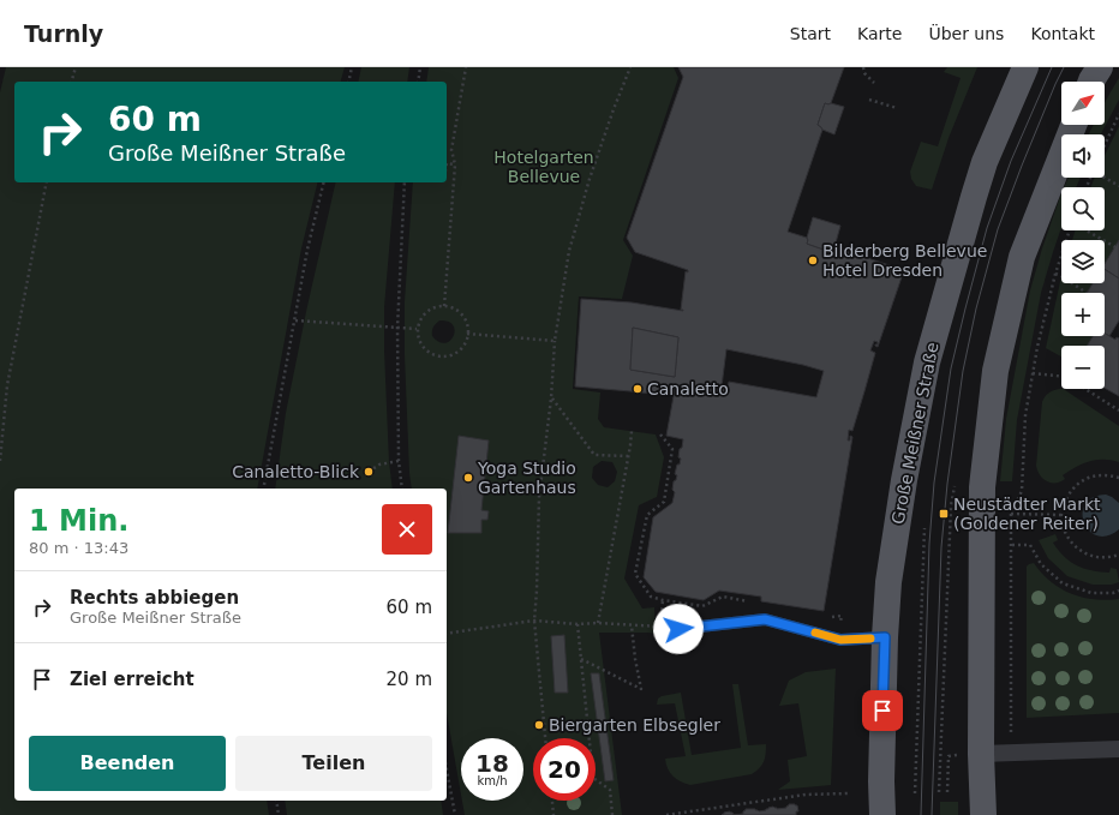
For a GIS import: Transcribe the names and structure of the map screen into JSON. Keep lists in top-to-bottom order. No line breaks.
{"streets":{"main road":["Große Meißner Straße"]},"parks":["Hotelgarten Bellevue"],"places":{"other":["Bilderberg Bellevue Hotel Dresden","Canaletto","Canaletto-Blick","Yoga Studio Gartenhaus","Biergarten Elbsegler"],"transit":["Neustädter Markt (Goldener Reiter)"]},"north":"top right","page":{"header":"Turnly","nav":["Start","Karte","Über uns","Kontakt"],"map_buttons":["+","−"],"turn":["60 m","Große Meißner Straße"],"heading":["1 Min.","80 m · 13:43"],"list":[{"name":"Rechts abbiegen","note":"Große Meißner Straße","value":"60 m"},{"name":"Ziel erreicht","value":"20 m"}],"buttons":["Beenden","Teilen"],"speed":"18 km/h","limit":"20"}}
